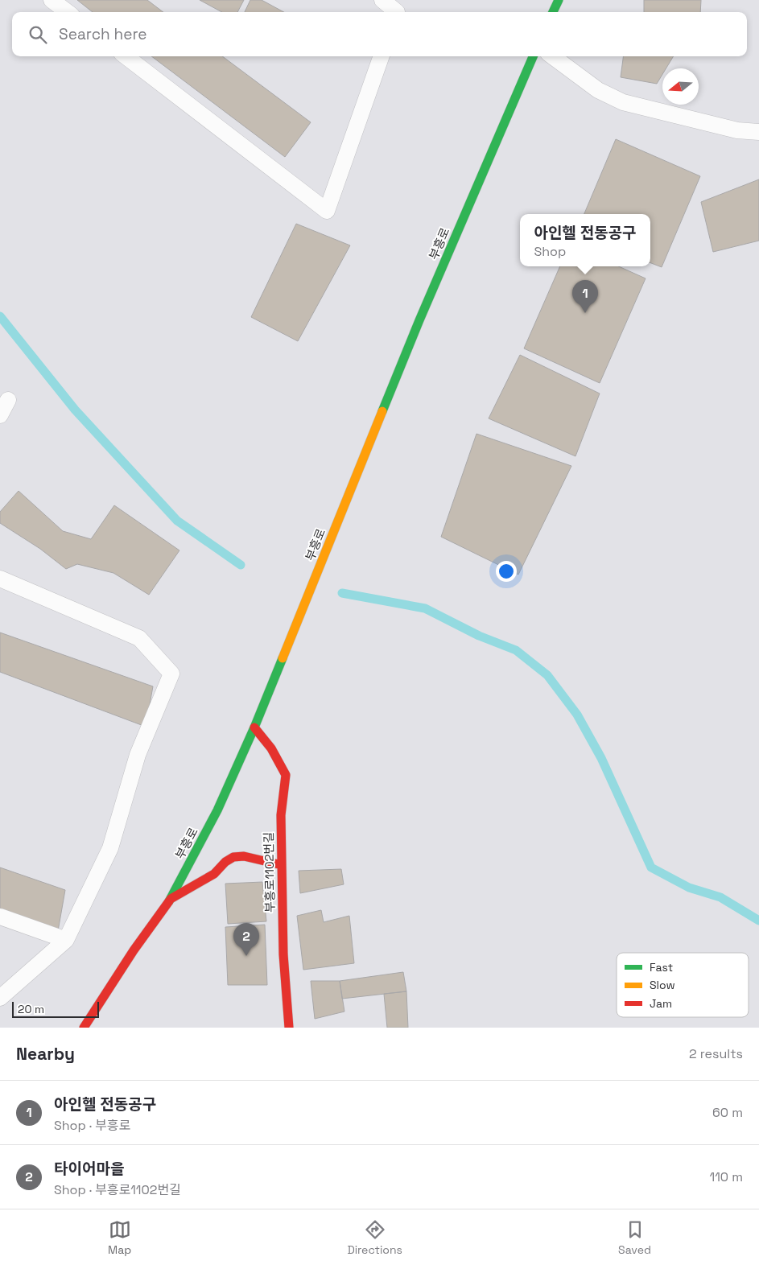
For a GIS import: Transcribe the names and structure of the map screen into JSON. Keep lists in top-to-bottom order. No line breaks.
{"streets":{"main road":["부흥로","부흥로1102번길"]},"crossings":[["부흥로","부흥로1102번길"]],"legend":["Fast","Slow","Jam"],"scale_bar":"20 m","north":"left","page":{"search":"Search here","popup":["아인헬 전동공구","Shop"],"pins":["1","2"],"scale":"20 m","heading":["Nearby","2 results"],"list":[{"mark":"1","name":"아인헬 전동공구","note":"Shop · 부흥로","value":"60 m"},{"mark":"2","name":"타이어마을","note":"Shop · 부흥로1102번길","value":"110 m"}],"nav":["Map","Directions","Saved"]}}
